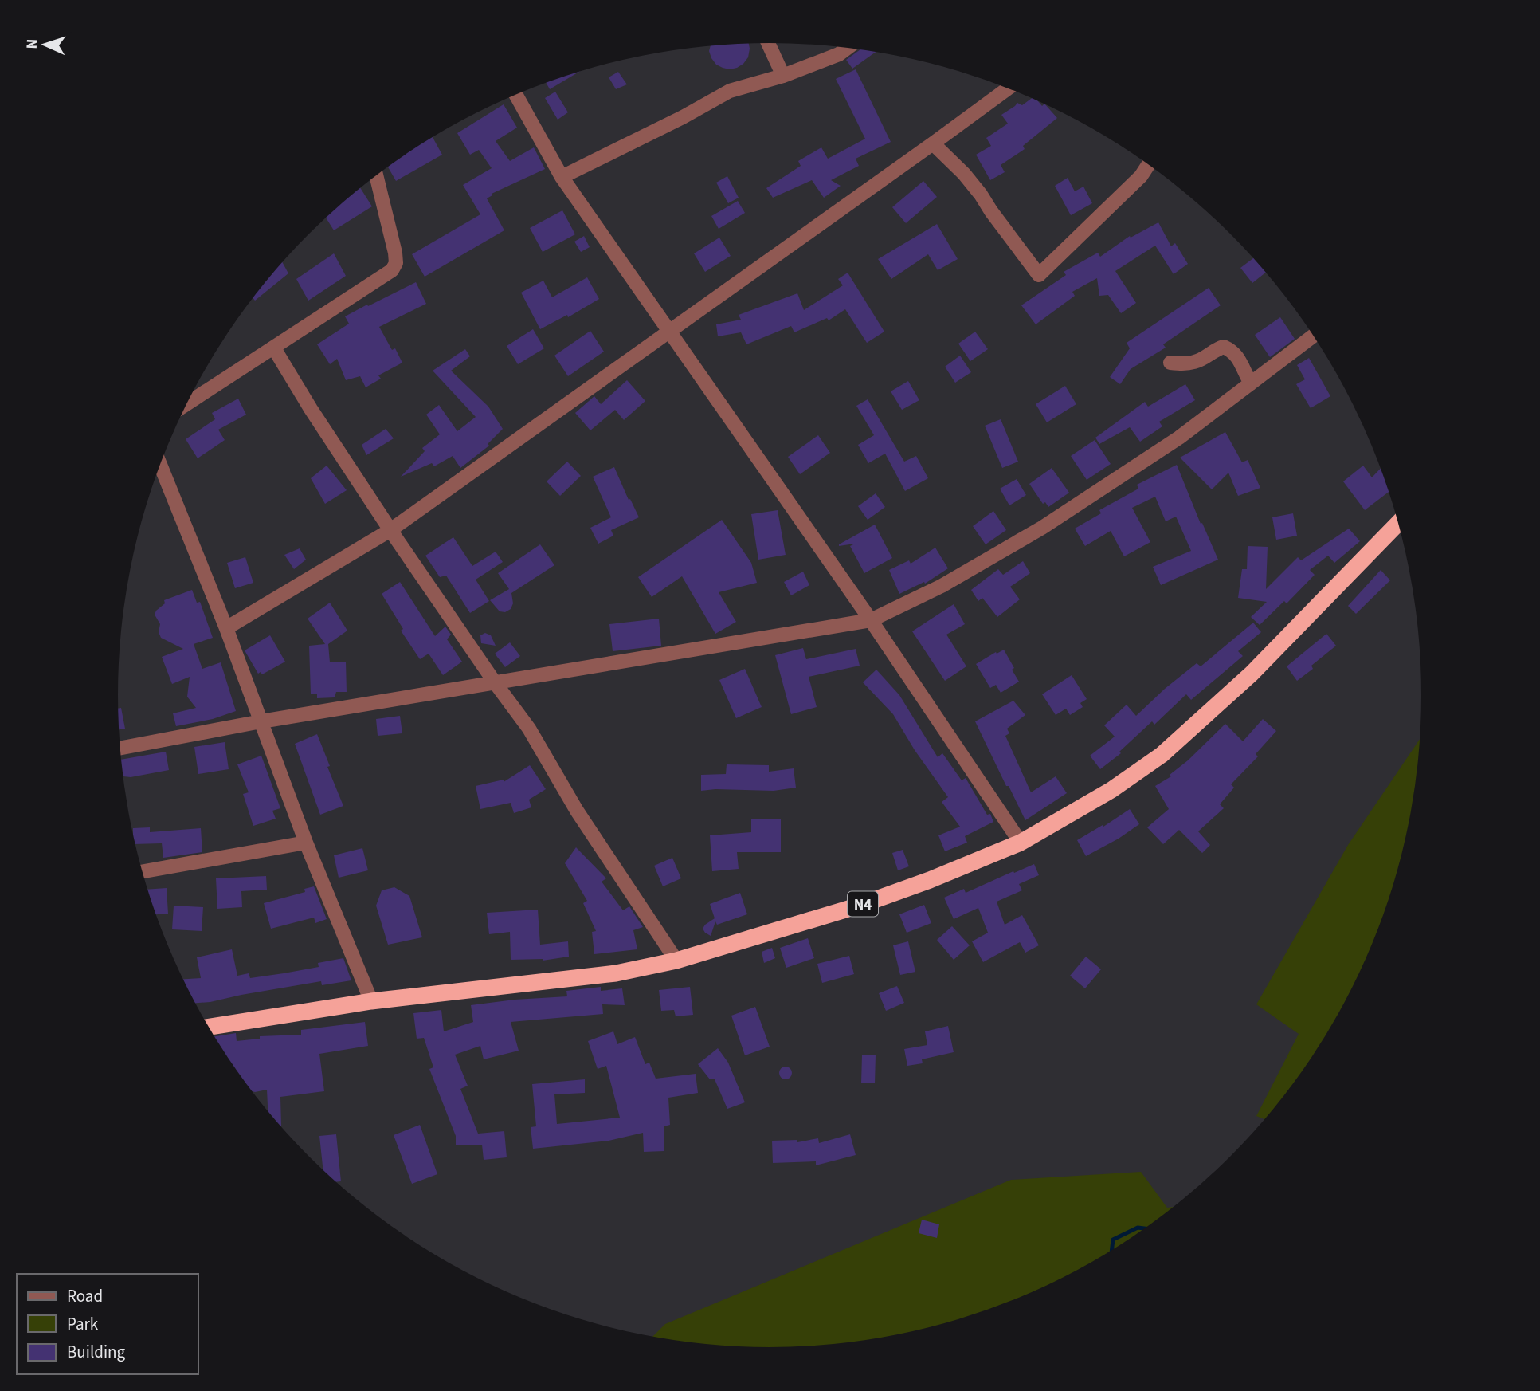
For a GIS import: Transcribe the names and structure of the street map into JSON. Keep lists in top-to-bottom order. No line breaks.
{"streets":{"highway":["N4"]},"legend":["Road","Park","Building"],"north":"left"}
